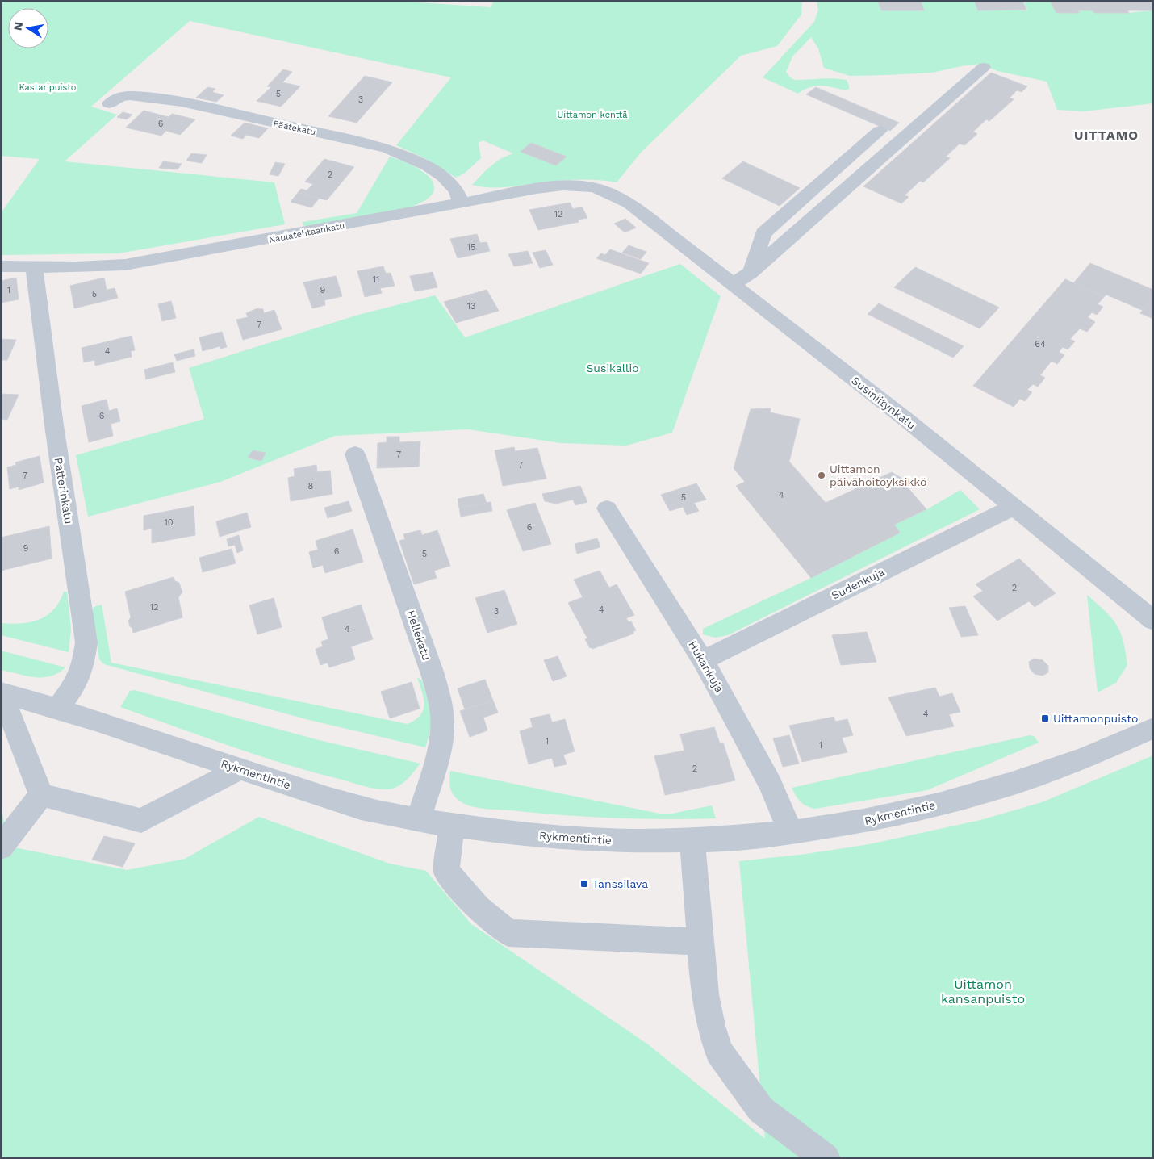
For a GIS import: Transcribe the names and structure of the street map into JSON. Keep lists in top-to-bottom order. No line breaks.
{"streets":{"street":["Päätekatu","Naulatehtaankatu","Susiniitynkatu","Patterinkatu","Sudenkuja","Hellekatu","Hukankuja","Rykmentintie"]},"crossings":[["Päätekatu","Naulatehtaankatu"],["Naulatehtaankatu","Susiniitynkatu"],["Naulatehtaankatu","Patterinkatu"],["Susiniitynkatu","Sudenkuja"],["Patterinkatu","Rykmentintie"],["Sudenkuja","Hukankuja"],["Hellekatu","Rykmentintie"],["Hukankuja","Rykmentintie"]],"districts":["UITTAMO"],"parks":["Kastaripuisto","Uittamon kenttä","Susikallio","Uittamon kansanpuisto"],"places":{"other":["Uittamon päivähoitoyksikkö"],"transit":["Uittamonpuisto","Tanssilava"]},"house_numbers":["5","3","6","2","12","15","11","1","9","5","13","7","64","4","6","7","7","7","8","4","5","10","6","9","6","5","2","12","4","3","4","4","1","1","2"],"north":"left"}
